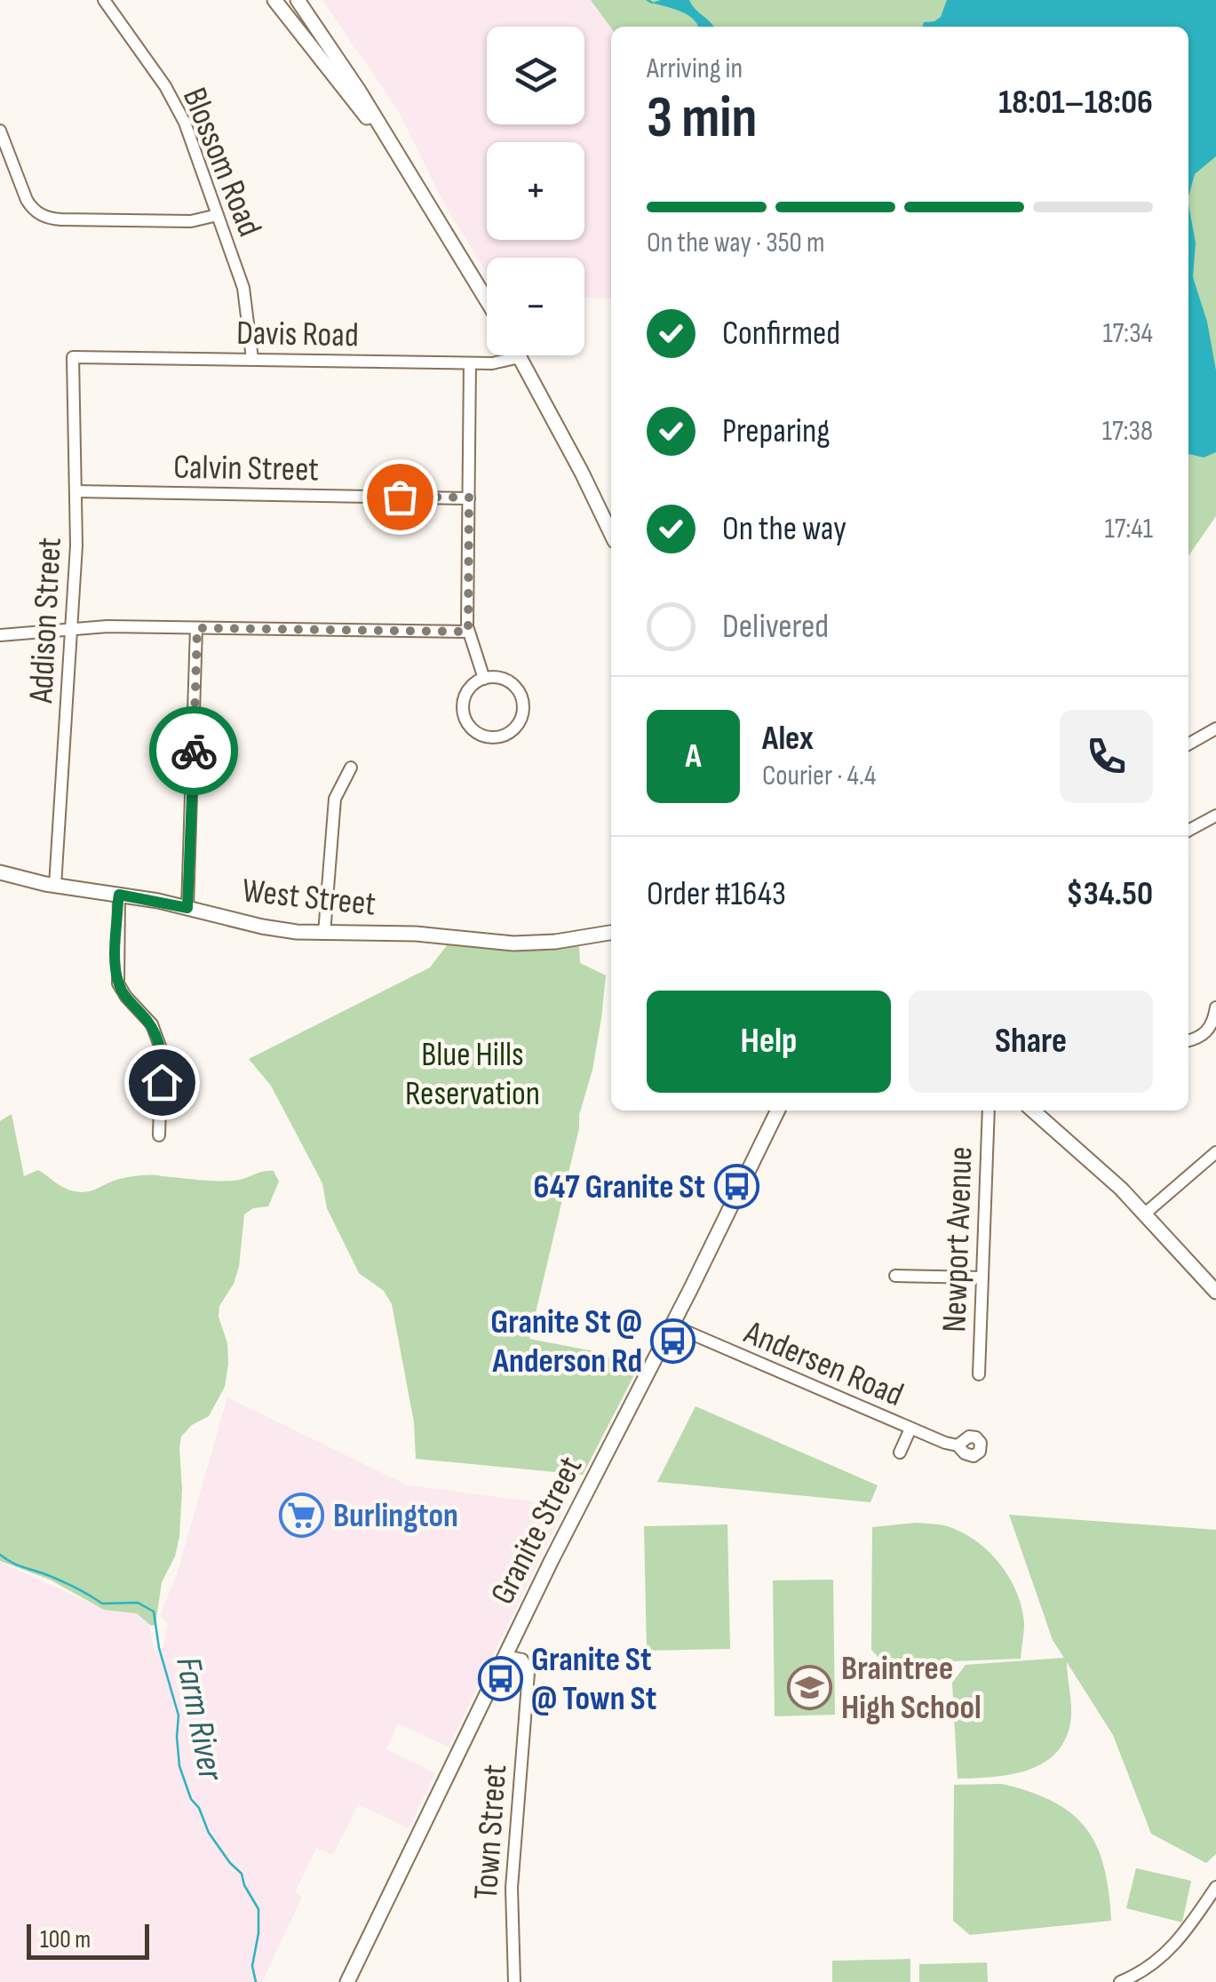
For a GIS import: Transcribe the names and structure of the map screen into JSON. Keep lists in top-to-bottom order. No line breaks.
{"streets":{"main road":["West Street","Granite Street"],"street":["Blossom Road","Davis Road","Calvin Street","Addison Street","Newport Avenue","Andersen Road","Town Street"]},"crossings":[["Blossom Road","Davis Road"],["Davis Road","Addison Street"],["Calvin Street","Addison Street"],["Addison Street","West Street"],["Andersen Road","Granite Street"],["Granite Street","Town Street"]],"water":["Farm River"],"parks":["Blue Hills Reservation"],"places":{"bus stop":["647 Granite St","Granite St @ Anderson Rd","Granite St @ Town St"],"supermarket":["Burlington"],"school or university":["Braintree High School"]},"scale_bar":"100 m","page":{"map_buttons":["+","−"],"heading":["3 min","Arriving in","18:01–18:06"],"panel":["Alex","Courier · 4.4","Order #1643","$34.50"],"bar":"On the way · 350 m","list":[["Confirmed","17:34"],["Preparing","17:38"],["On the way","17:41"],"Delivered"],"round":"A","buttons":["Help","Share"],"scale":"100 m"}}
